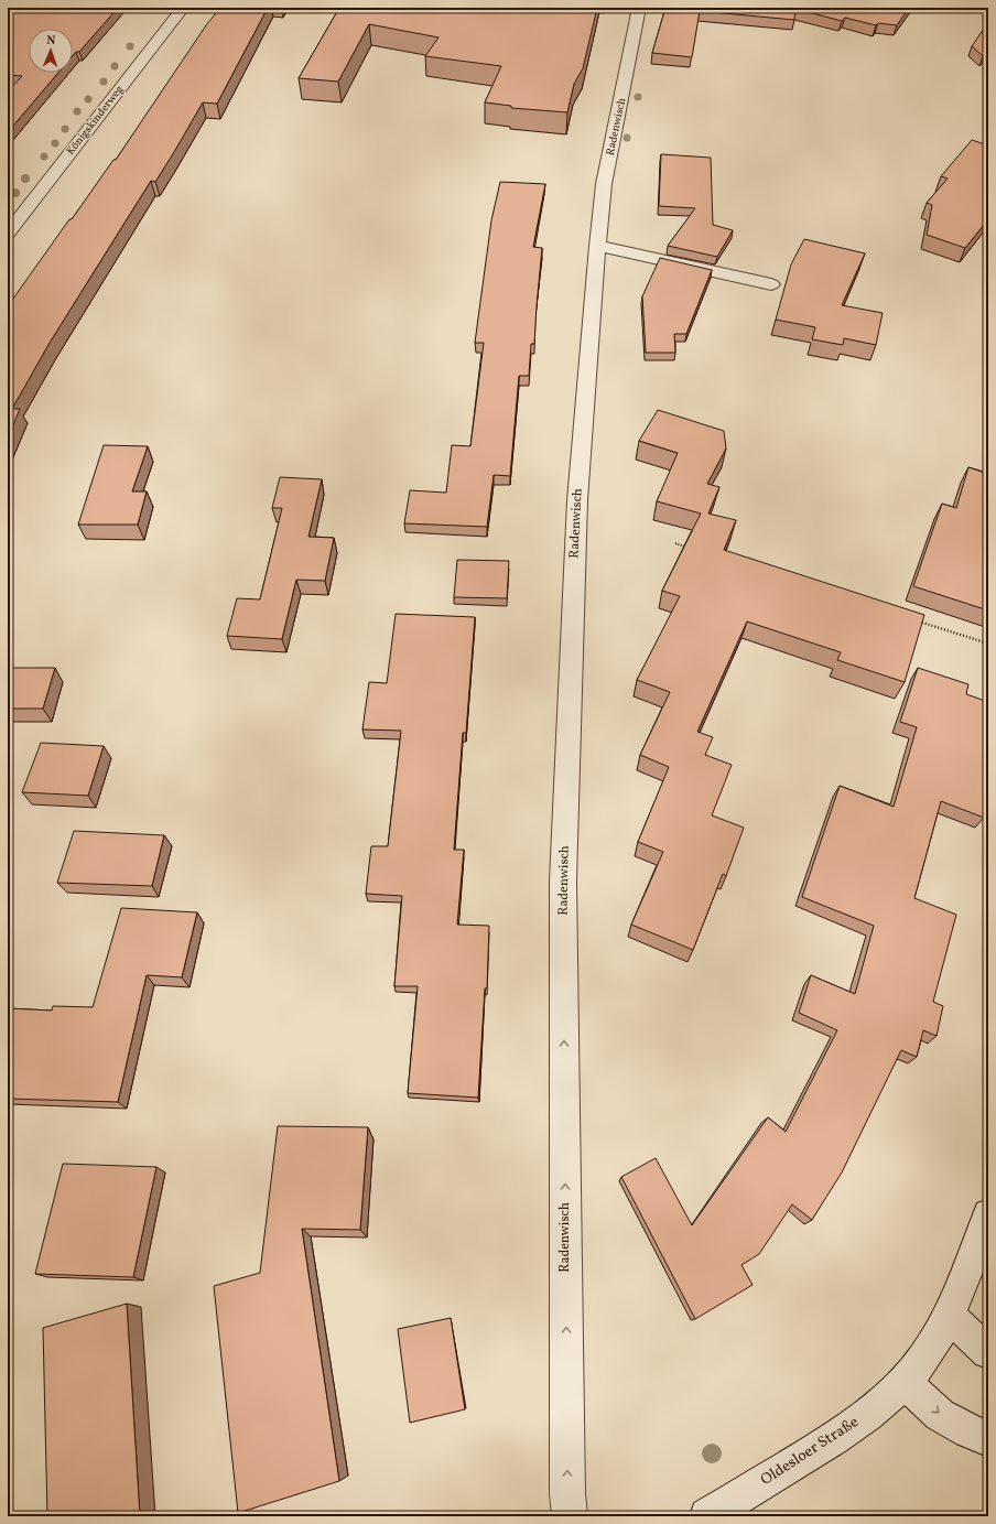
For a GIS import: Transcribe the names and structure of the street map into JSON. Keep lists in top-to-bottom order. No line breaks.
{"streets":{"street":["Königskinderweg","Radenwisch","Oldesloer Straße"]},"one_way":["Radenwisch"],"north":"top"}
